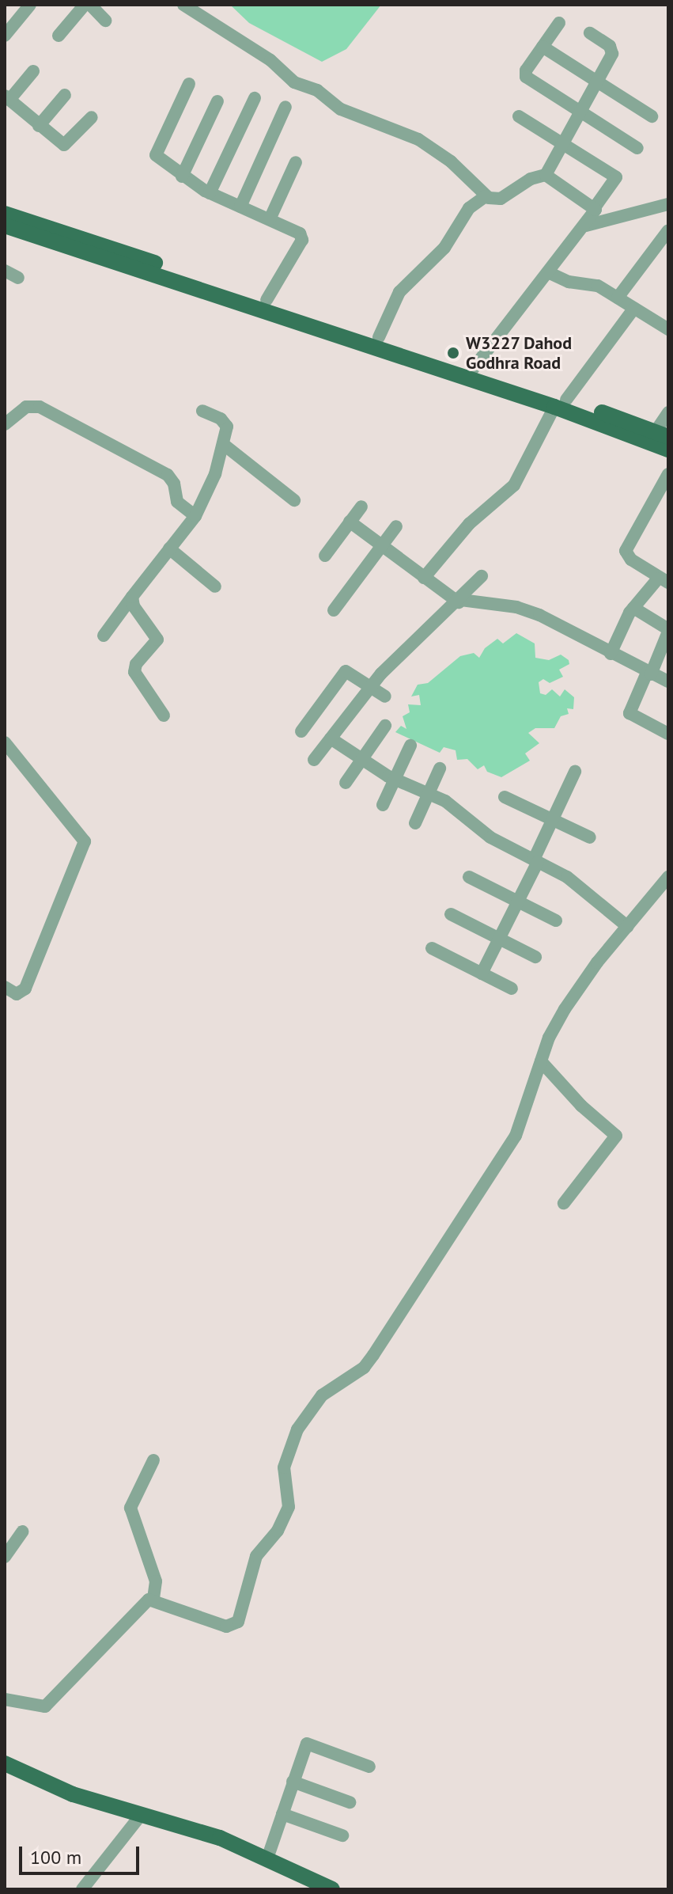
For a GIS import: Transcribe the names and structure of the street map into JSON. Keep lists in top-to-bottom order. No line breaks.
{"places":["W3227 Dahod Godhra Road"],"scale_bar":"100 m"}
